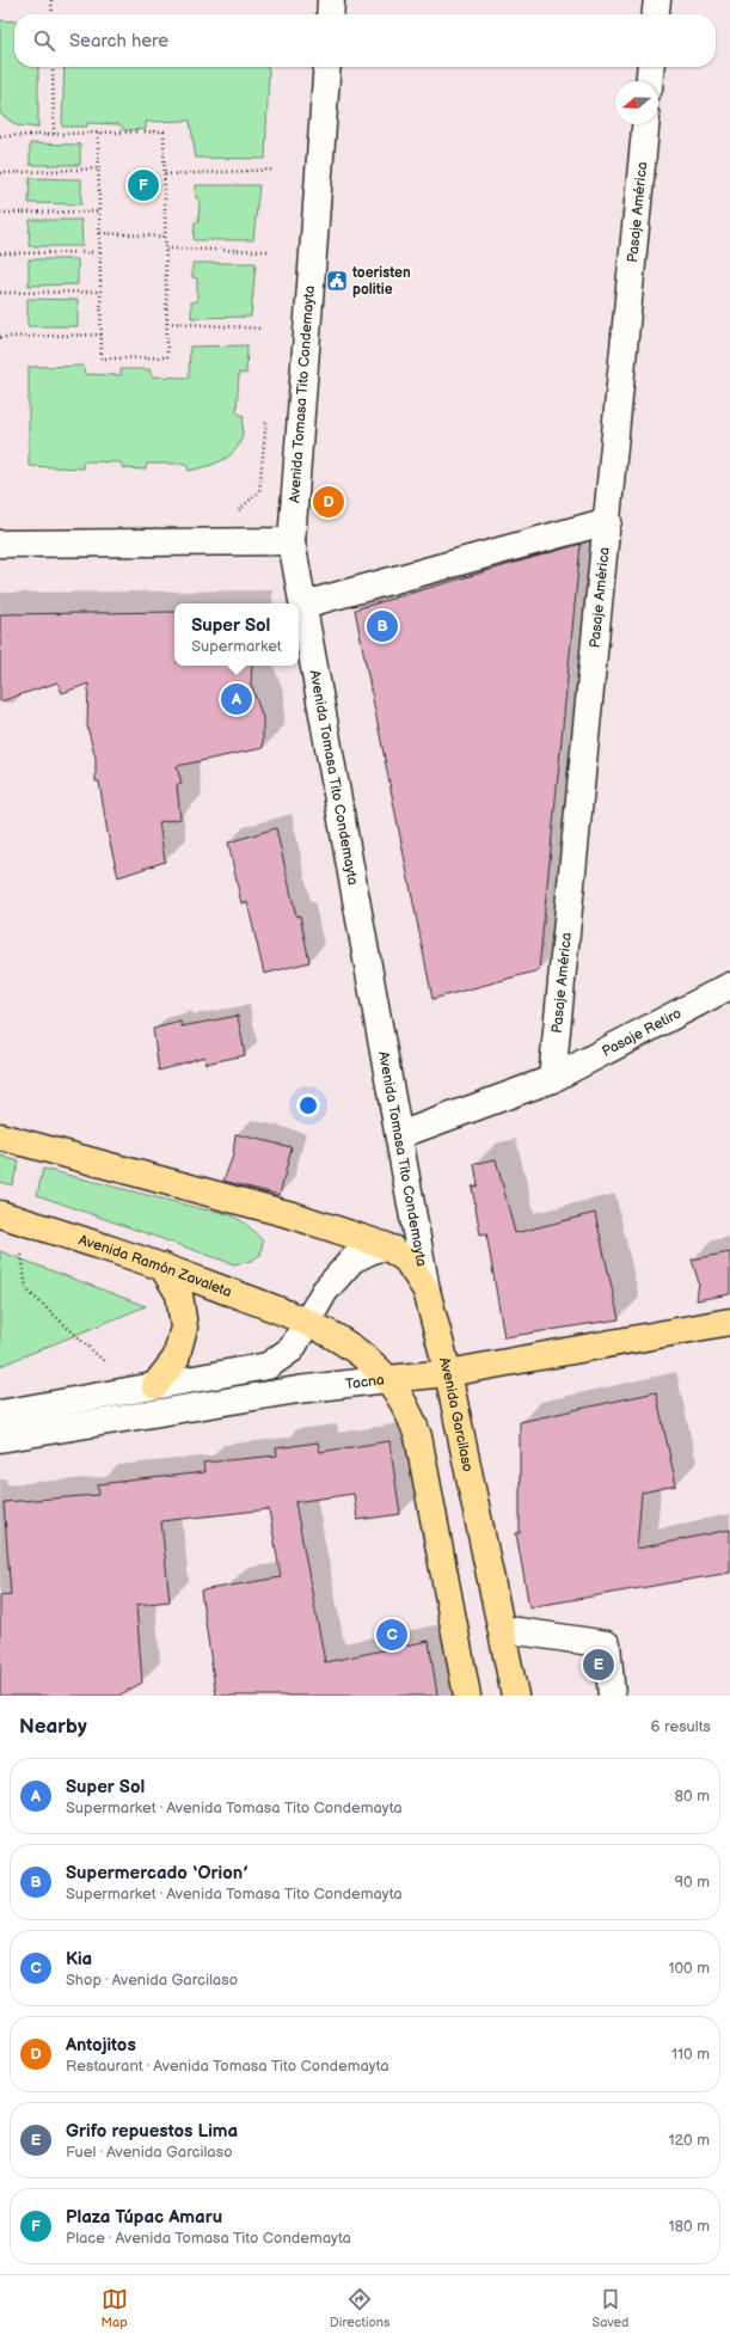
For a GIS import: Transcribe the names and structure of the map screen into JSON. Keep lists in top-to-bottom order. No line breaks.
{"streets":{"main road":["Avenida Ramón Zavaleta","Tacna","Avenida Garcilaso"],"street":["Pasaje América","Avenida Tomasa Tito Condemayta","Pasaje Retiro"]},"crossings":[["Pasaje América","Pasaje Retiro"],["Avenida Tomasa Tito Condemayta","Pasaje Retiro"],["Avenida Tomasa Tito Condemayta","Avenida Garcilaso"],["Avenida Ramón Zavaleta","Tacna"],["Tacna","Avenida Garcilaso"]],"places":{"public building":["toeristen politie"]},"north":"left","page":{"search":"Search here","pins":["F","D","B","A","C","E"],"popup":["Super Sol","Supermarket"],"heading":["Nearby","6 results"],"list":[{"mark":"A","name":"Super Sol","note":"Supermarket · Avenida Tomasa Tito Condemayta","value":"80 m"},{"mark":"B","name":"Supermercado ‘Orion’","note":"Supermarket · Avenida Tomasa Tito Condemayta","value":"90 m"},{"mark":"C","name":"Kia","note":"Shop · Avenida Garcilaso","value":"100 m"},{"mark":"D","name":"Antojitos","note":"Restaurant · Avenida Tomasa Tito Condemayta","value":"110 m"},{"mark":"E","name":"Grifo repuestos Lima","note":"Fuel · Avenida Garcilaso","value":"120 m"},{"mark":"F","name":"Plaza Túpac Amaru","note":"Place · Avenida Tomasa Tito Condemayta","value":"180 m"}],"nav":["Map","Directions","Saved"]}}
